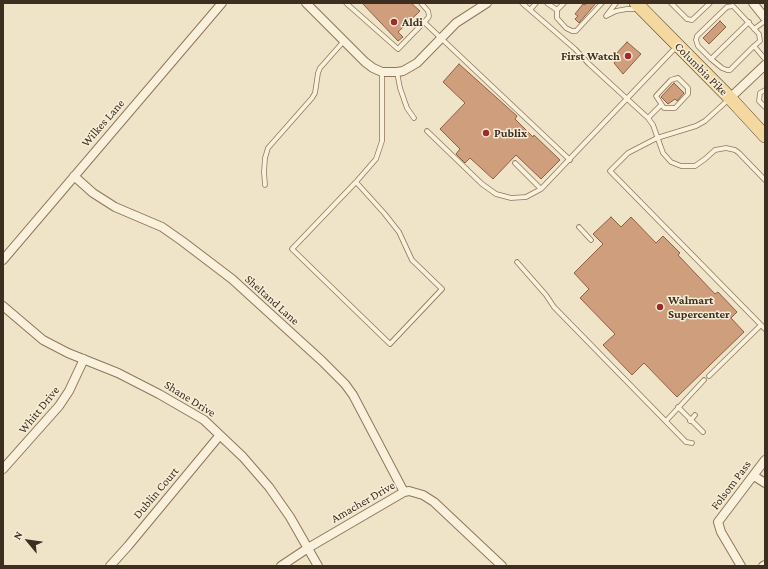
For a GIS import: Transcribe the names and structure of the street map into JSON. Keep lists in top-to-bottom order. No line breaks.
{"streets":{"main road":["Columbia Pike"],"street":["Wilkes Lane","Sheltand Lane","Shane Drive","Whitt Drive","Folsom Pass","Dublin Court","Amacher Drive"]},"crossings":[["Wilkes Lane","Sheltand Lane"],["Sheltand Lane","Amacher Drive"],["Shane Drive","Whitt Drive"],["Shane Drive","Dublin Court"],["Shane Drive","Amacher Drive"]],"places":["Aldi","First Watch","Publix","Walmart Supercenter"],"north":"top left"}
